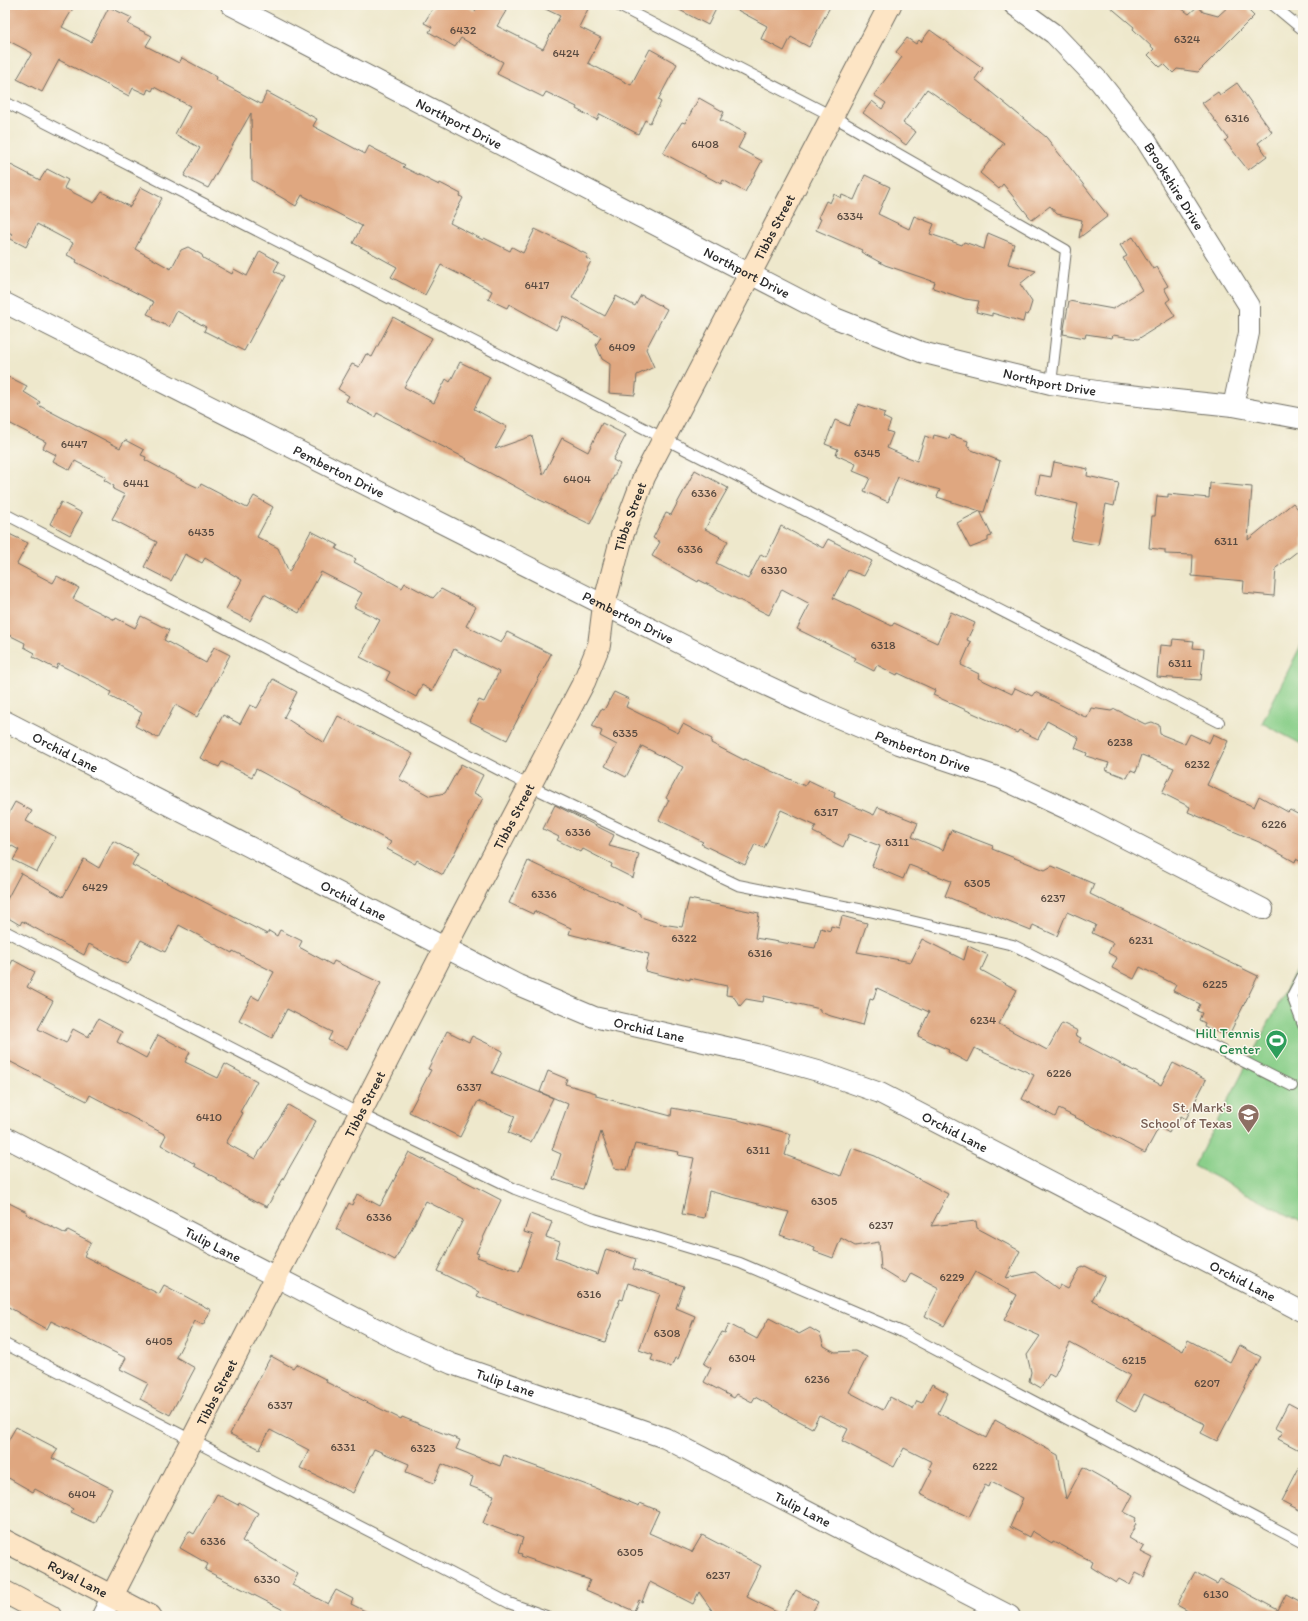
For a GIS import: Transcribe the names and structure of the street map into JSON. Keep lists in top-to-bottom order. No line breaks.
{"streets":{"street":["Northport Drive","Brookshire Drive","Tibbs Street","Pemberton Drive","Orchid Lane","Tulip Lane","Royal Lane"]},"crossings":[["Northport Drive","Brookshire Drive"],["Northport Drive","Tibbs Street"],["Tibbs Street","Pemberton Drive"],["Tibbs Street","Orchid Lane"],["Tibbs Street","Tulip Lane"],["Tibbs Street","Royal Lane"]],"places":{"sports":["Hill Tennis Center"],"school or university":["St. Mark's School of Texas"]},"house_numbers":["6432","6324","6424","6316","6408","6334","6417","6409","6447","6345","6404","6441","6336","6435","6311","6336","6330","6318","6311","6335","6238","6232","6317","6226","6336","6311","6305","6429","6336","6237","6322","6231","6316","6225","6234","6226","6337","6410","6311","6305","6336","6237","6229","6316","6308","6405","6304","6215","6236","6207","6337","6331","6323","6222","6404","6336","6305","6237","6330","6130"]}
